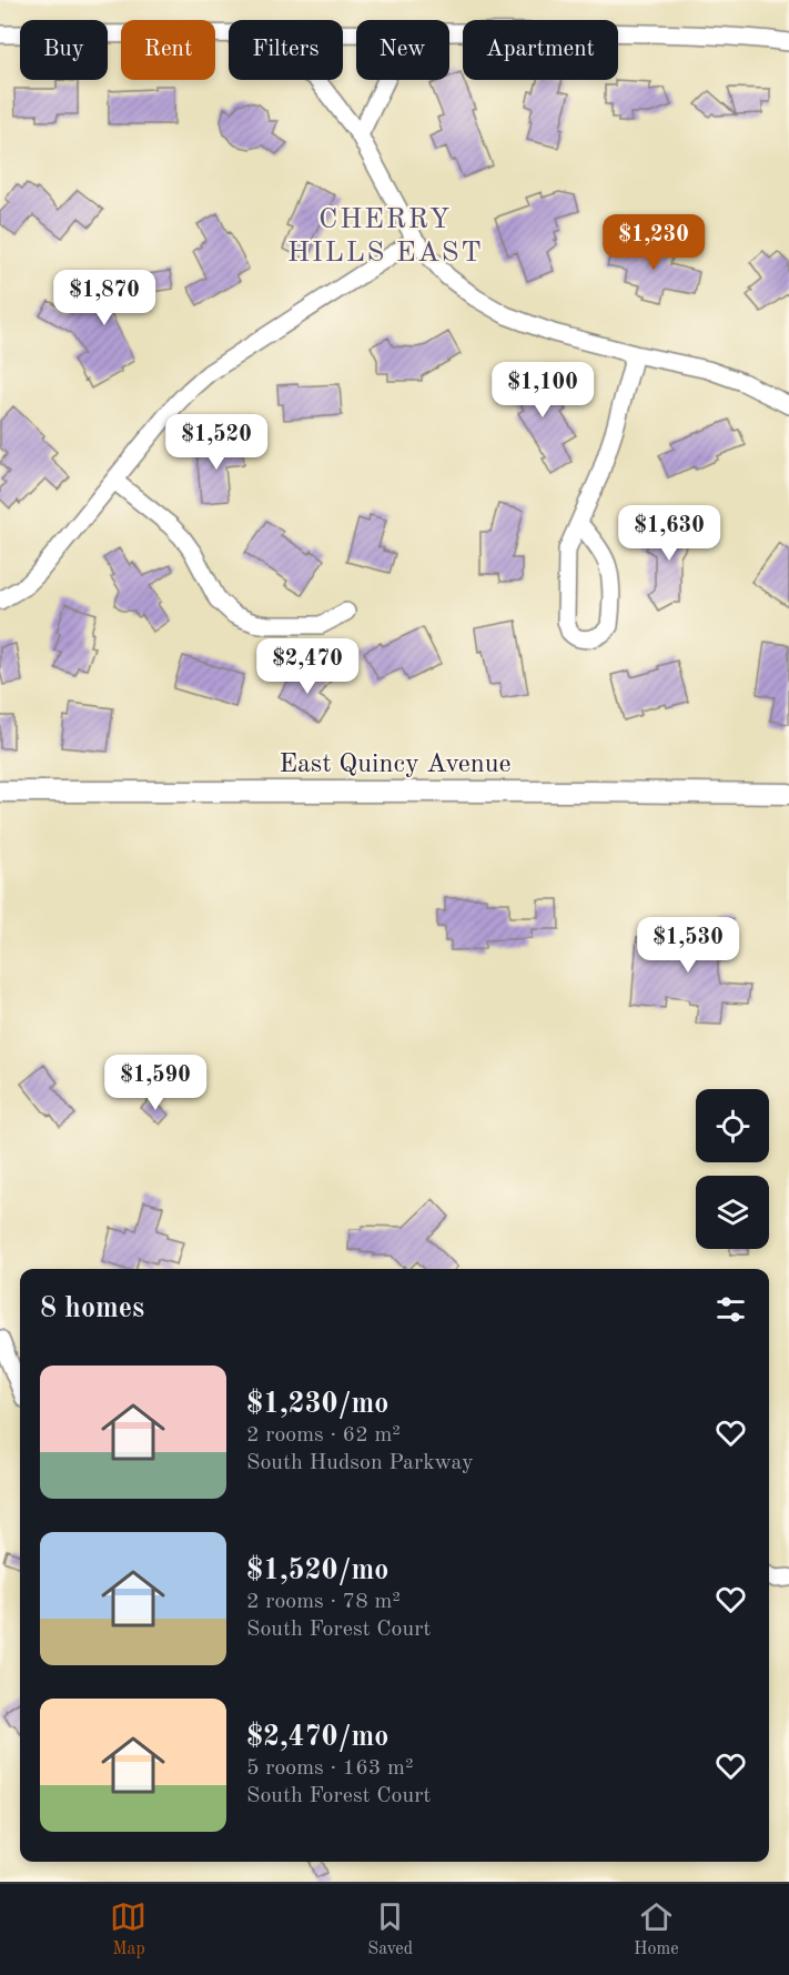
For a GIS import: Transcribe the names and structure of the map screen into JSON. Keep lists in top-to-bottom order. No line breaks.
{"streets":{"street":["East Quincy Avenue"]},"districts":["CHERRY HILLS EAST"],"page":{"chip":["Buy","Rent","Filters","New","Apartment"],"price":["$1,230","$1,870","$1,100","$1,520","$1,630","$2,470","$1,530","$1,590"],"heading":"8 homes","list":[{"name":"$1,230/mo","note":"2 rooms · 62 m² · South Hudson Parkway"},{"name":"$1,520/mo","note":"2 rooms · 78 m² · South Forest Court"},{"name":"$2,470/mo","note":"5 rooms · 163 m² · South Forest Court"}],"tabs":["Map","Saved","Home"]}}
